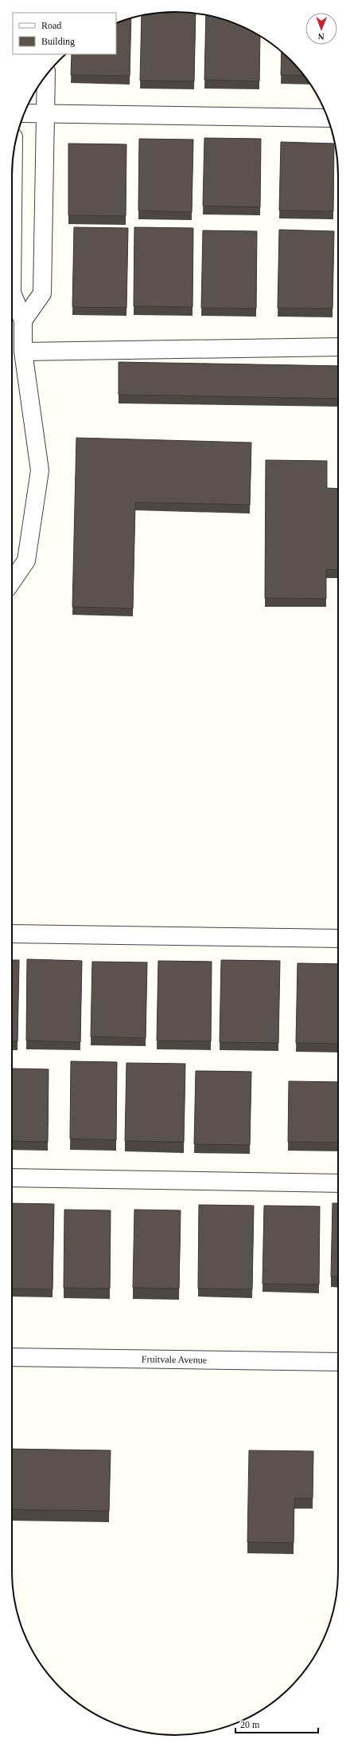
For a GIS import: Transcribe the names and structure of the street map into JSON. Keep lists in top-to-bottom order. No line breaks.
{"streets":{"street":["Fruitvale Avenue"]},"legend":["Road","Building"],"scale_bar":"20 m","north":"bottom"}
